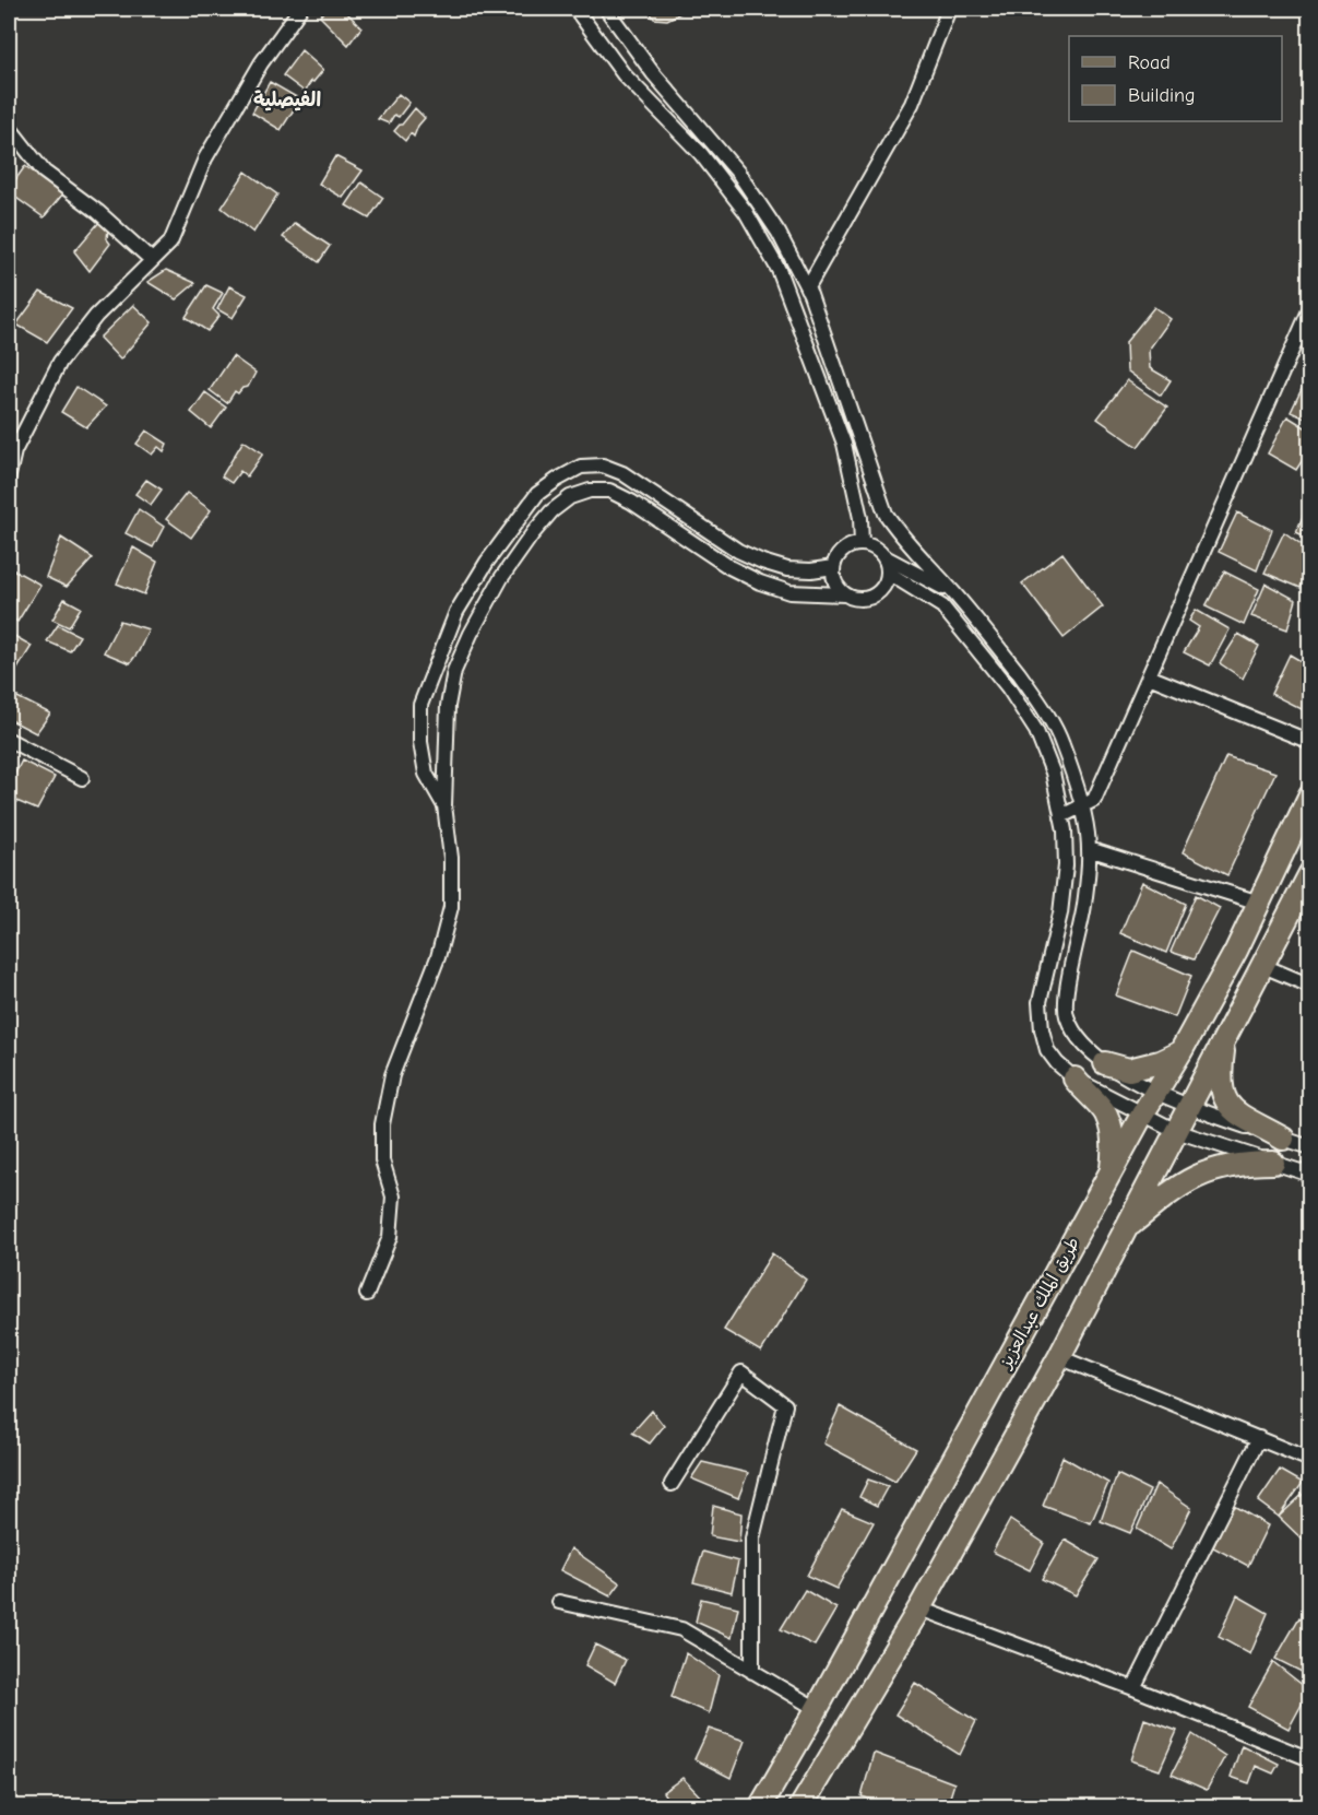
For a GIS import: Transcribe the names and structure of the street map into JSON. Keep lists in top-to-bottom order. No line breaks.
{"streets":{"main road":["طريق الملك عبدالعزيز"]},"districts":["الفيصلية"],"legend":["Road","Building"]}
